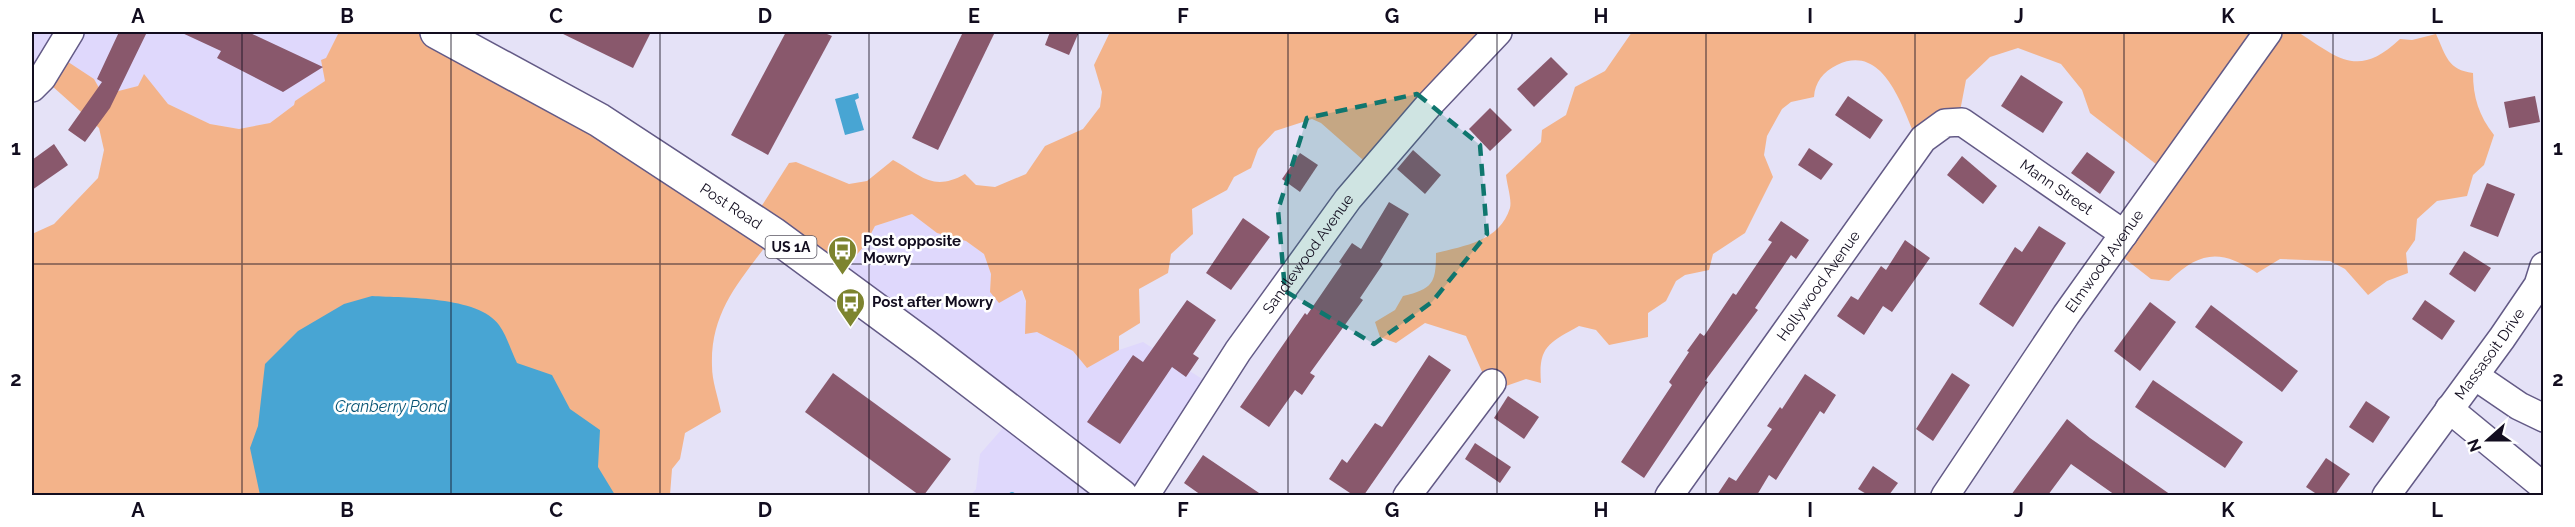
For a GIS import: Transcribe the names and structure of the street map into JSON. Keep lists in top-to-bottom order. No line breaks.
{"streets":{"main road":["Post Road","US 1A"],"street":["Mann Street","Sandlewood Avenue","Elmwood Avenue","Hollywood Avenue","Massasoit Drive"]},"crossings":[["Mann Street","Elmwood Avenue"],["Mann Street","Hollywood Avenue"]],"water":["Cranberry Pond"],"places":{"bus stop":["Post opposite Mowry","Post after Mowry"]},"north":"left","grid":{"columns":["A","B","C","D","E","F","G","H","I","J","K","L"],"rows":["1","2"]}}
